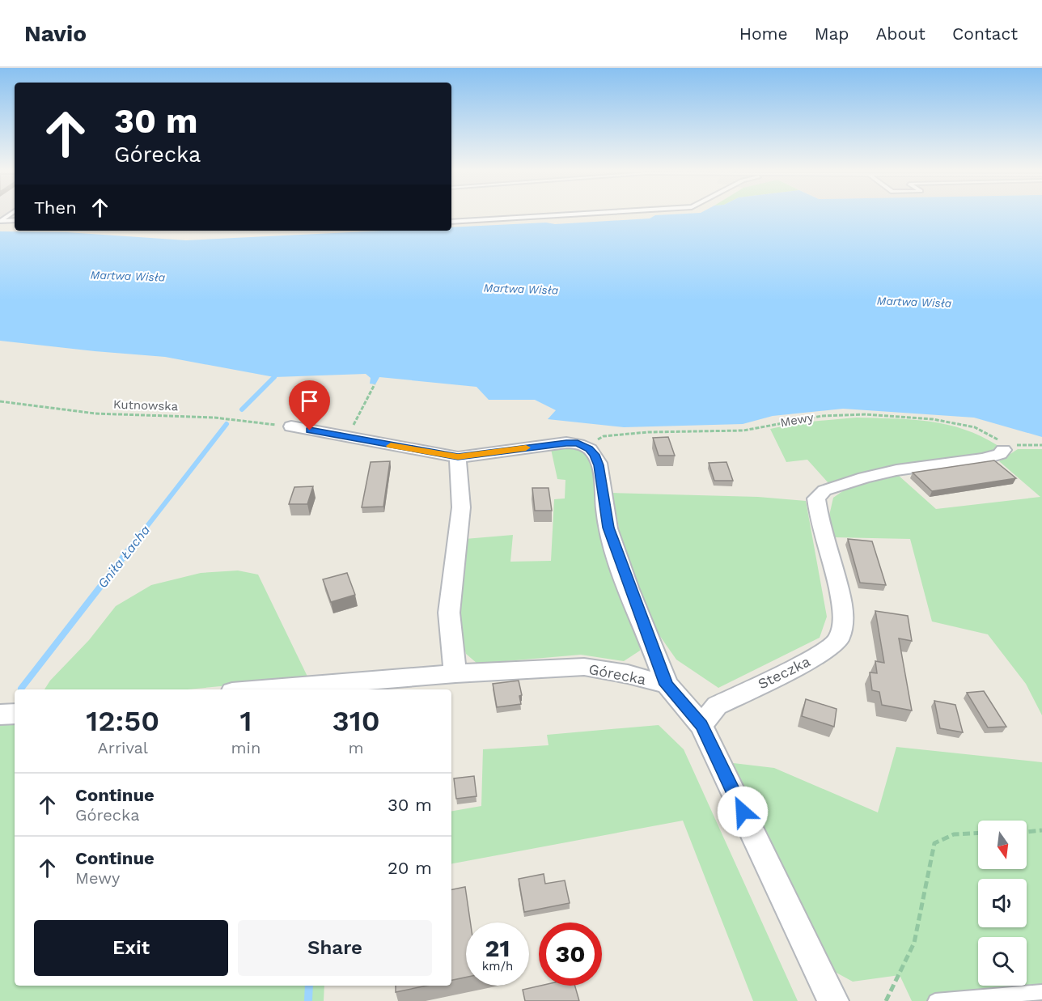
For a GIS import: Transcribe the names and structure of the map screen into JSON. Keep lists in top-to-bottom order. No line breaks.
{"streets":{"street":["Steczka","Górecka"],"path":["Kutnowska","Mewy"]},"crossings":[["Mewy","Steczka"]],"water":["Martwa Wisła","Gniła Łacha"],"north":"bottom","page":{"header":"Navio","nav":["Home","Map","About","Contact"],"turn":["30 m","Górecka"],"then":"Then","eta":["12:50","Arrival","1","min","310","m"],"list":[{"name":"Continue","note":"Górecka","value":"30 m"},{"name":"Continue","note":"Mewy","value":"20 m"}],"buttons":["Exit","Share"],"speed":"21 km/h","limit":"30"}}
